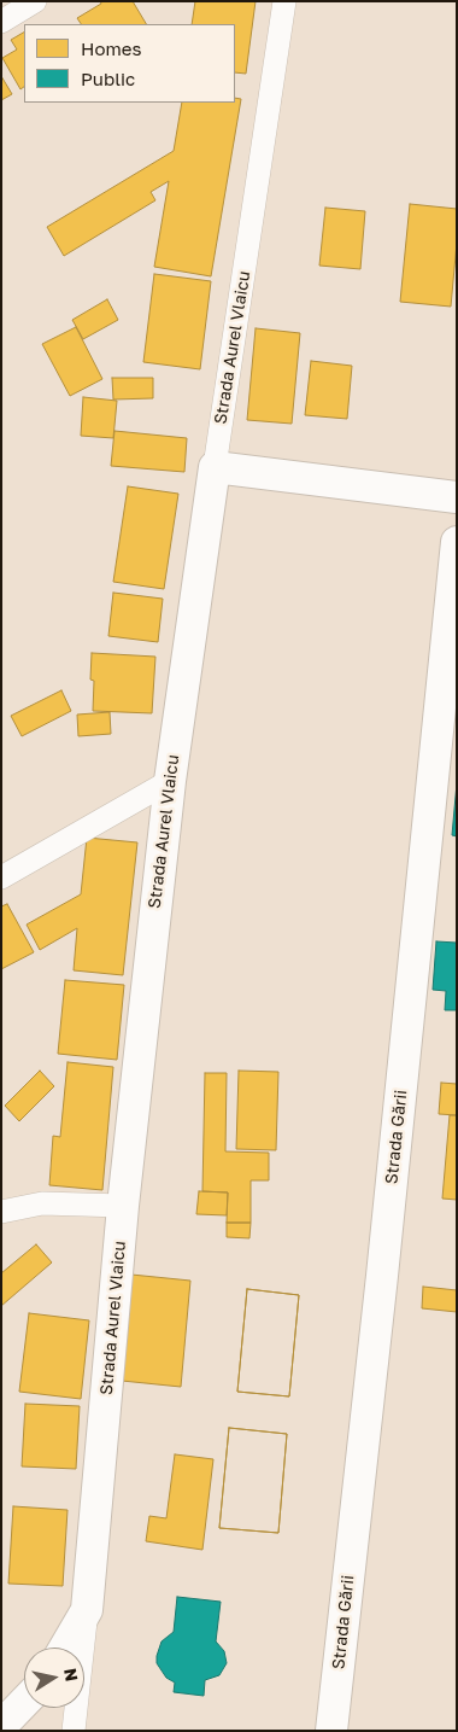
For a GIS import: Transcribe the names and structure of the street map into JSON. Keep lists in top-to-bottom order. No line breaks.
{"streets":{"street":["Strada Aurel Vlaicu","Strada Gării"]},"legend":["Homes","Public"],"north":"right"}
